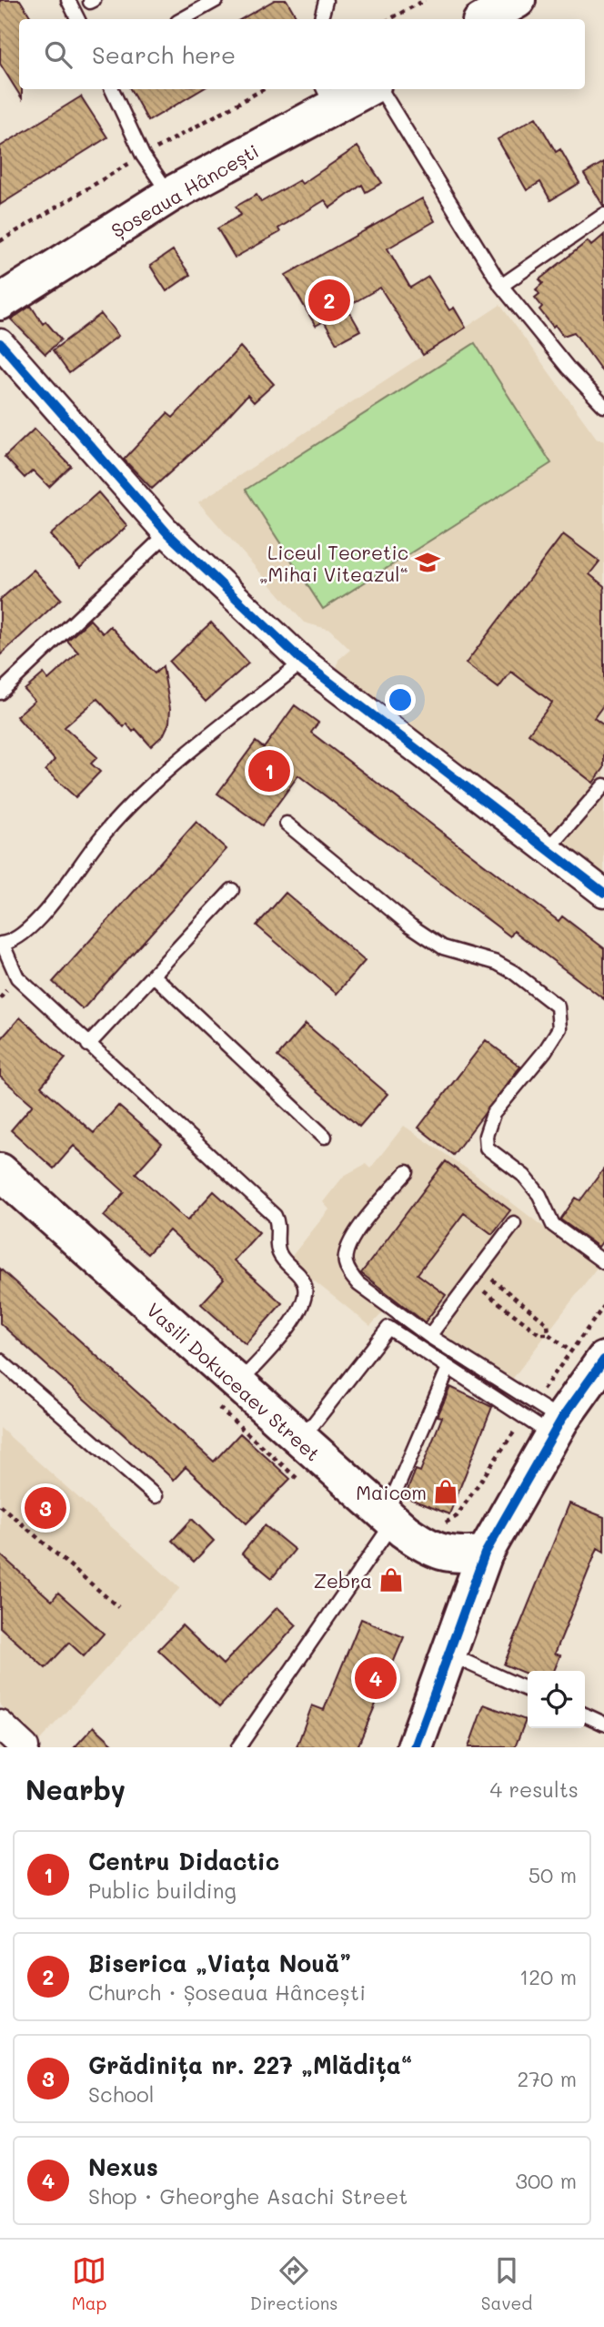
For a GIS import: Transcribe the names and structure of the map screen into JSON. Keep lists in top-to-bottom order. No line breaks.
{"streets":{"main road":["Șoseaua Hâncești","Vasili Dokuceaev Street"]},"places":{"school or university":["Liceul Teoretic „Mihai Viteazul“"],"shop":["Maicom","Zebra"]},"page":{"search":"Search here","pins":["2","1","3","4"],"heading":["Nearby","4 results"],"list":[{"mark":"1","name":"Centru Didactic","note":"Public building","value":"50 m"},{"mark":"2","name":"Biserica „Viața Nouă”","note":"Church · Șoseaua Hâncești","value":"120 m"},{"mark":"3","name":"Grădinița nr. 227 „Mlădița“","note":"School","value":"270 m"},{"mark":"4","name":"Nexus","note":"Shop · Gheorghe Asachi Street","value":"300 m"}],"nav":["Map","Directions","Saved"]}}
